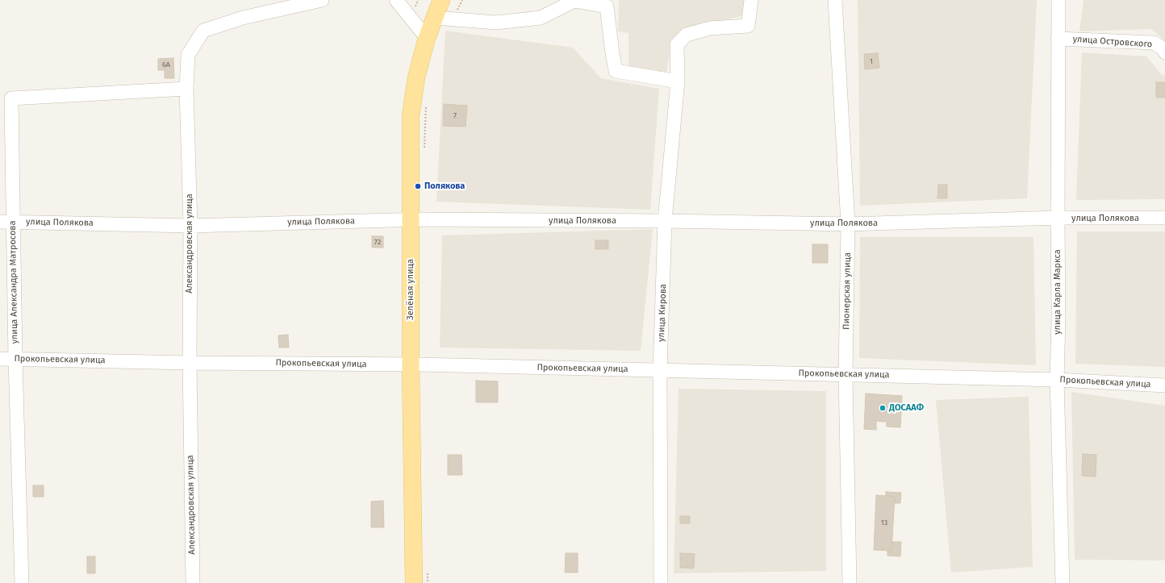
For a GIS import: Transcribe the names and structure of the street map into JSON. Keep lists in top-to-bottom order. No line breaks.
{"streets":{"main road":["Зелёная улица"],"street":["улица Островского","улица Полякова","Александровская улица","улица Александра Матросова","Пионерская улица","улица Карла Маркса","улица Кирова","Прокопьевская улица"]},"crossings":[["улица Островского","улица Карла Маркса"],["улица Полякова","Александровская улица"],["улица Полякова","улица Александра Матросова"],["улица Полякова","Зелёная улица"],["улица Полякова","Пионерская улица"],["улица Полякова","улица Карла Маркса"],["улица Полякова","улица Кирова"],["Александровская улица","улица Александра Матросова"],["Александровская улица","Прокопьевская улица"],["улица Александра Матросова","Прокопьевская улица"],["Зелёная улица","Прокопьевская улица"],["Пионерская улица","Прокопьевская улица"],["улица Карла Маркса","Прокопьевская улица"],["улица Кирова","Прокопьевская улица"]],"places":["Полякова","ДОСААФ"],"house_numbers":["1","6А","7","72","13"]}
